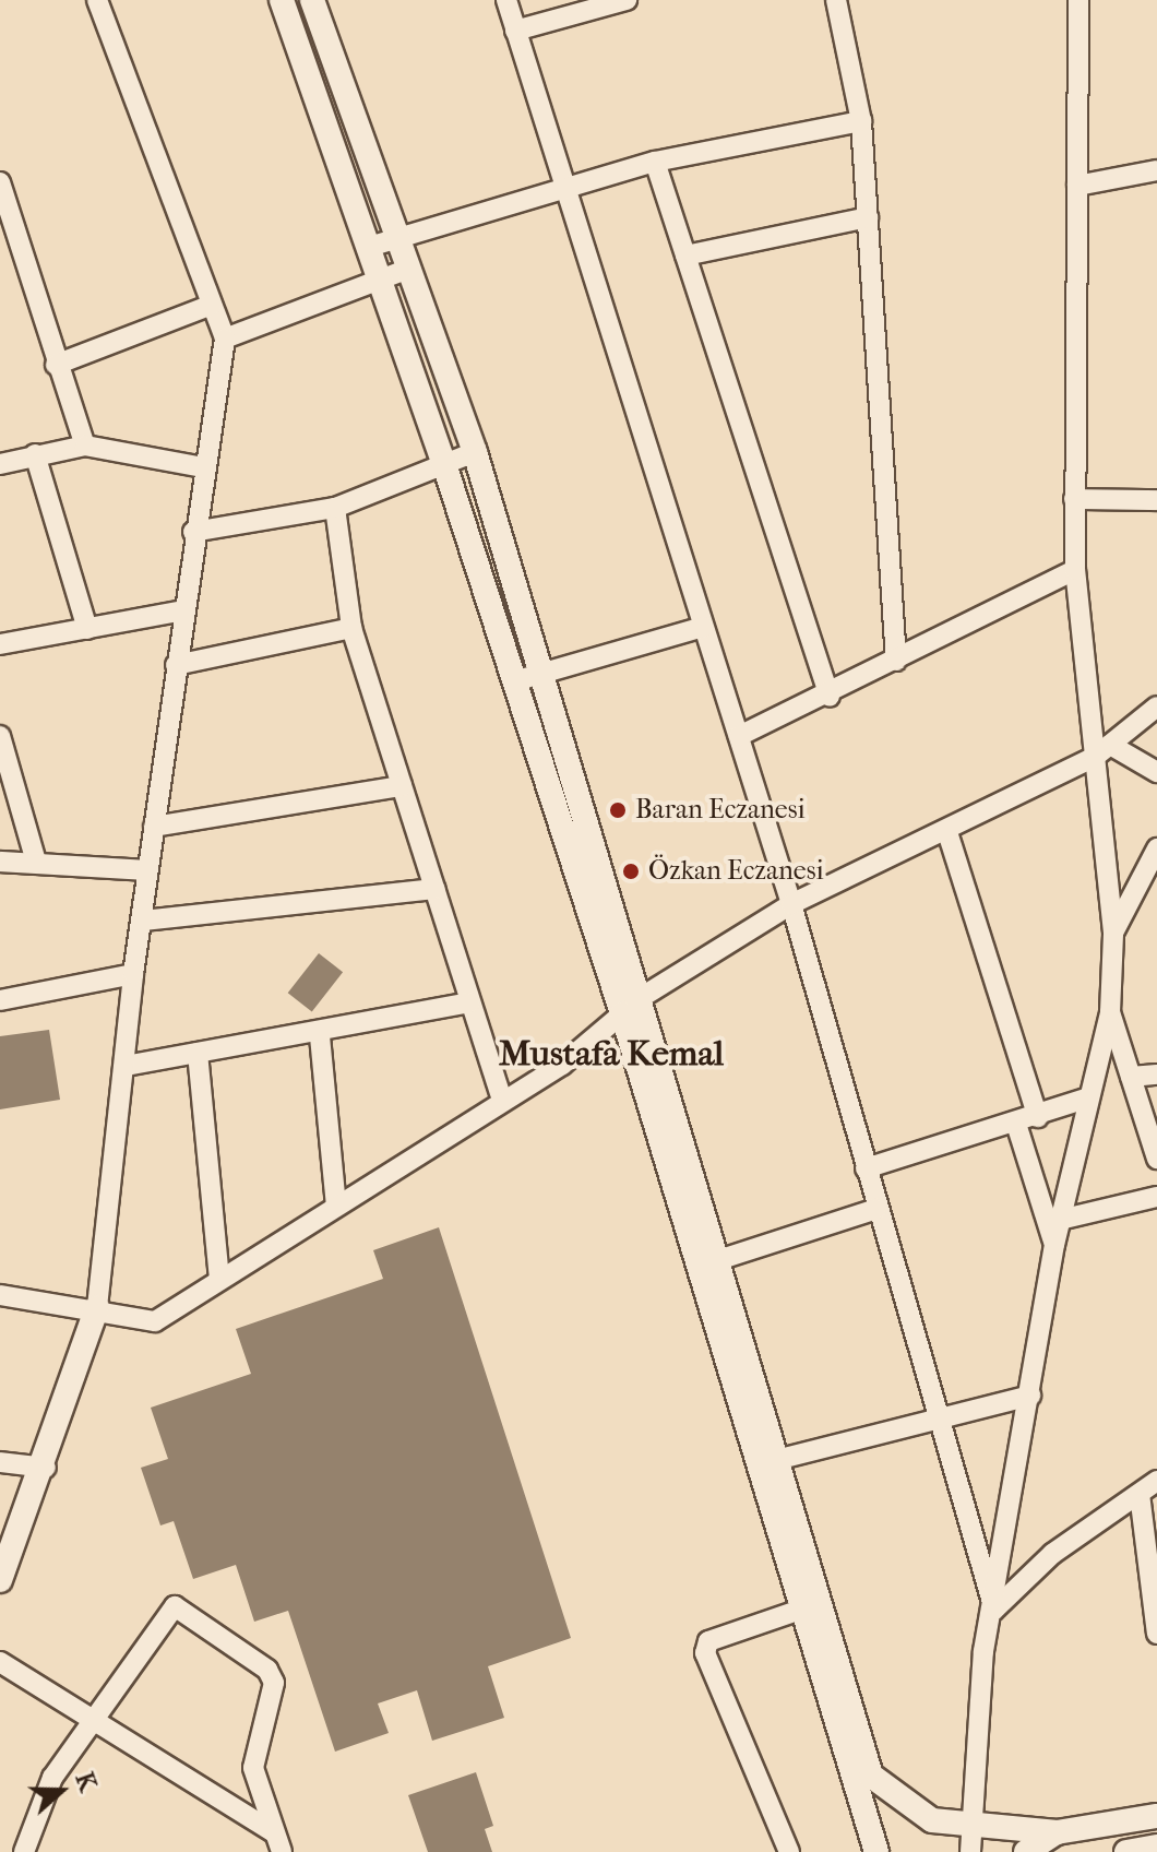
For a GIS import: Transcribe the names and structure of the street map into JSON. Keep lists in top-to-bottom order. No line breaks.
{"districts":["Mustafa Kemal"],"places":["Baran Eczanesi","Özkan Eczanesi"],"north":"right"}
